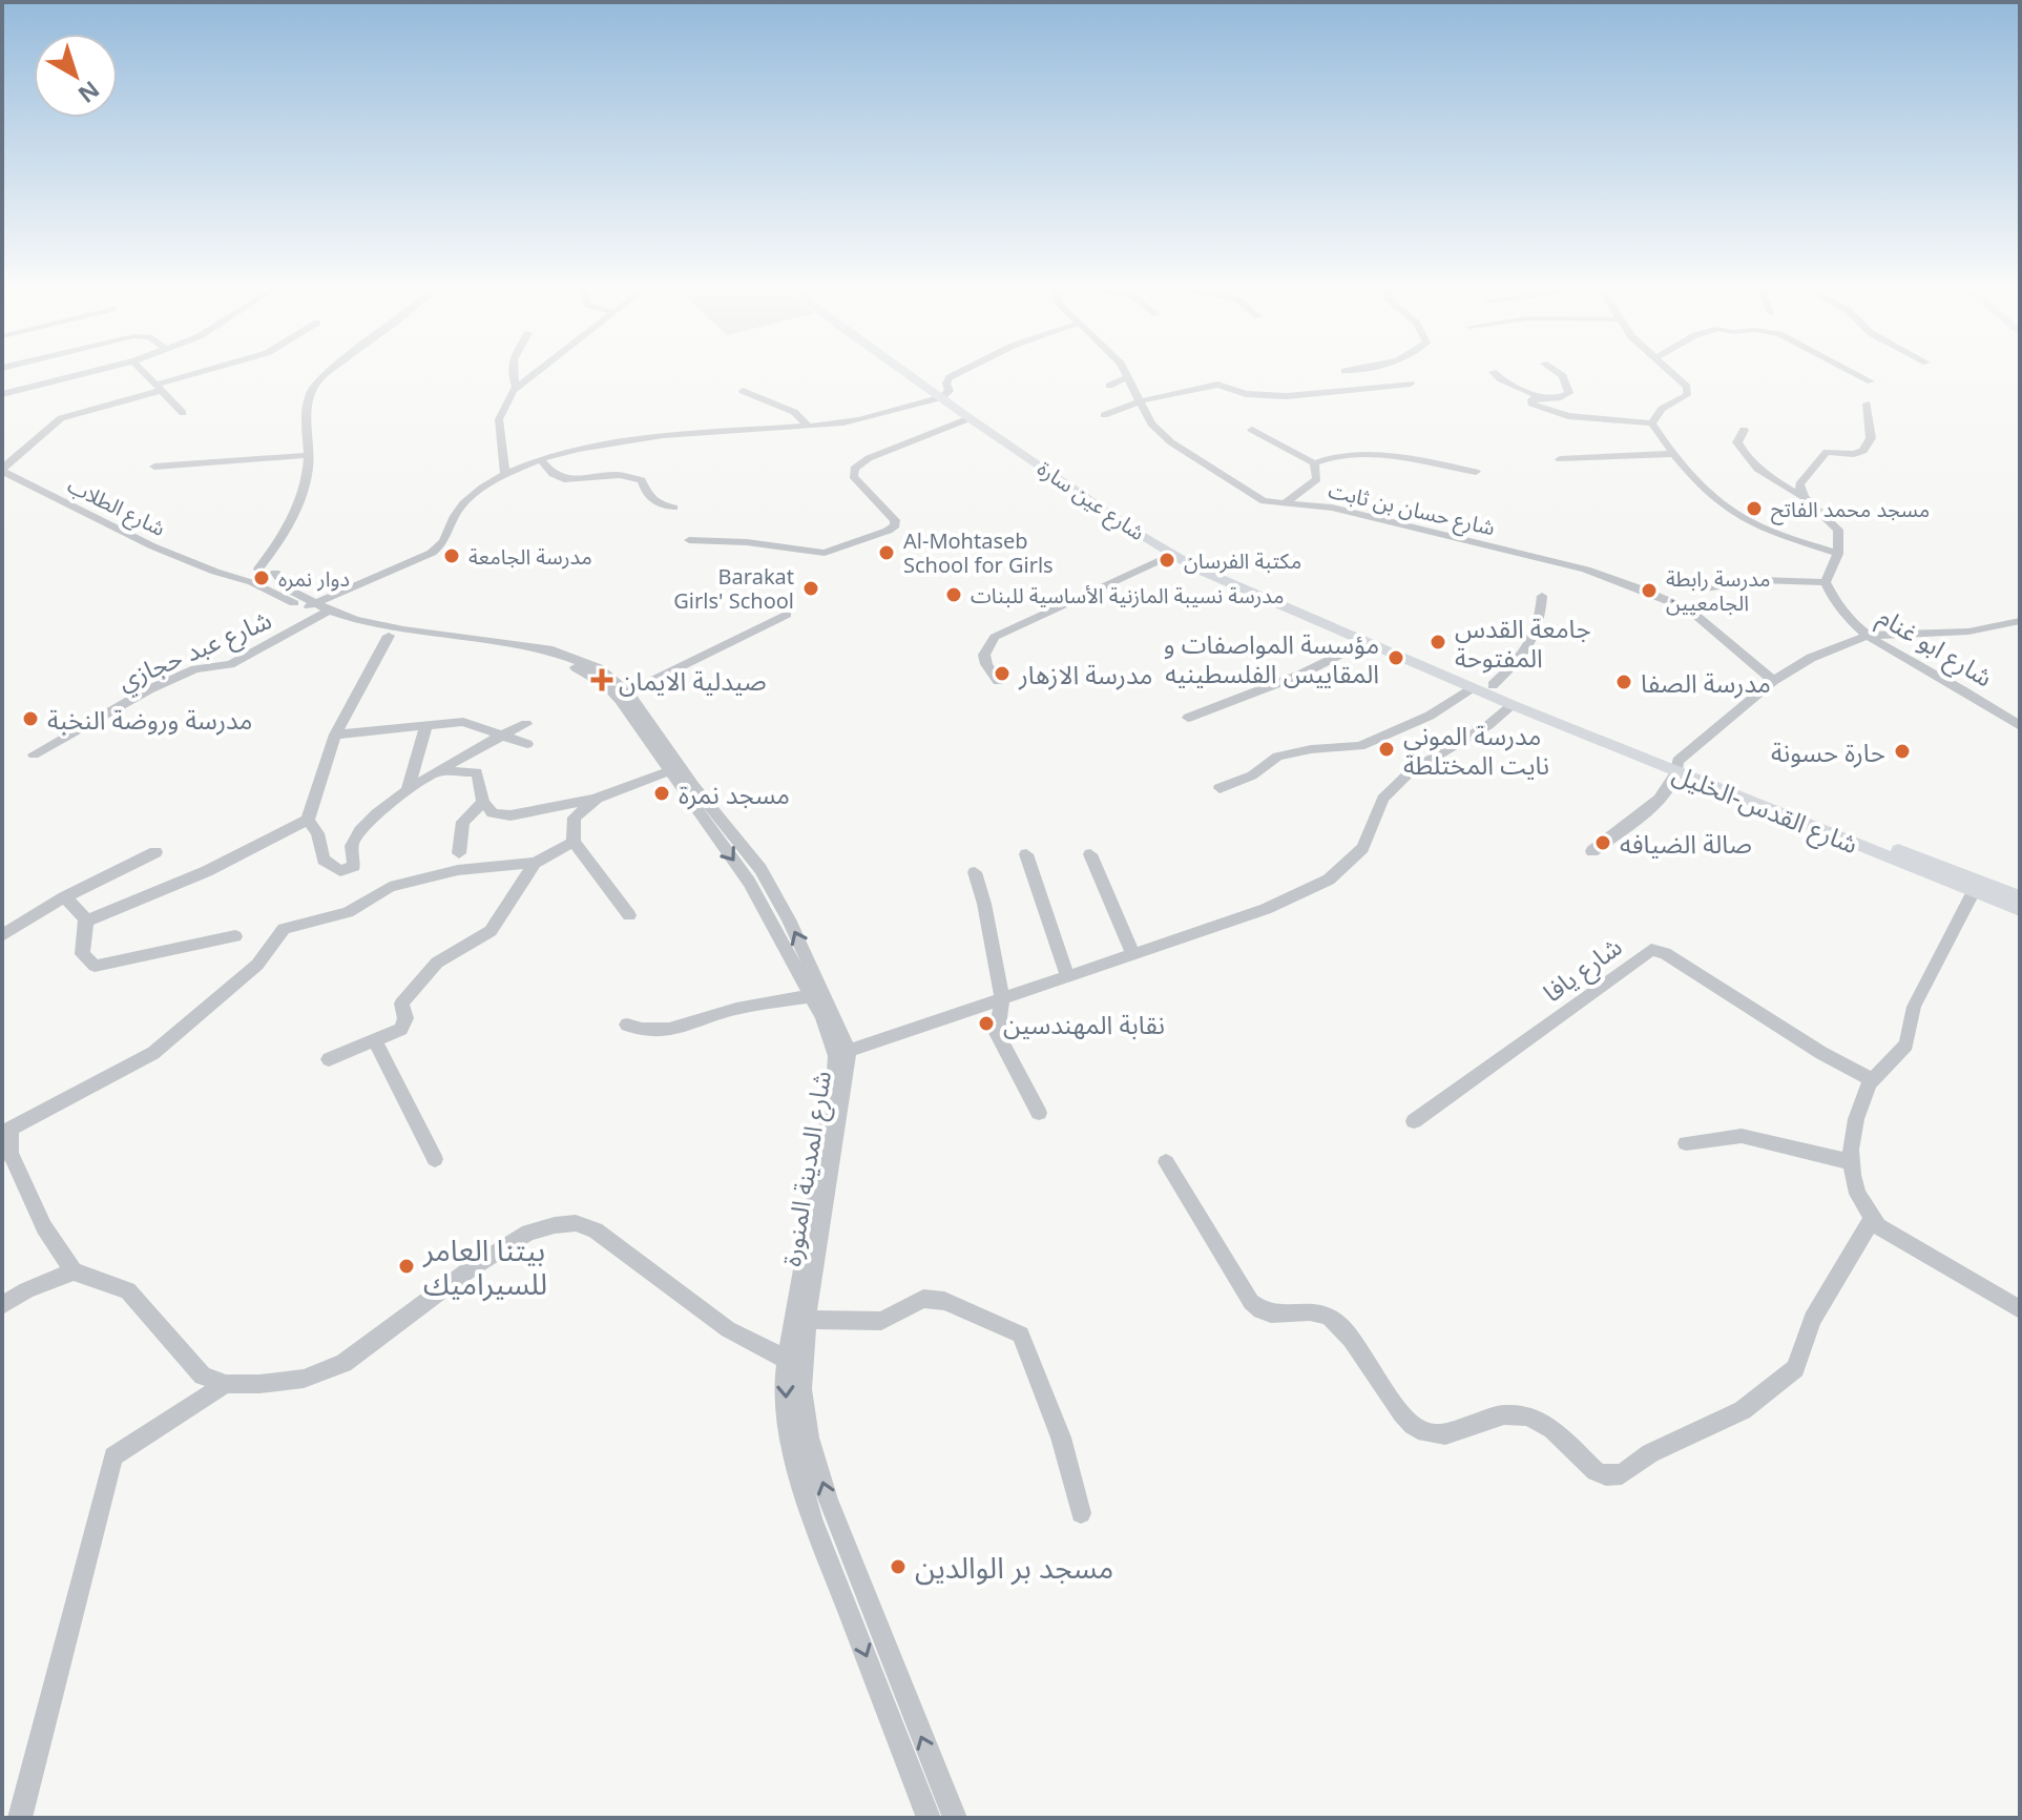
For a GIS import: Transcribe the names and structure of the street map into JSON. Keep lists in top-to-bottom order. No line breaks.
{"streets":{"main road":["شارع عين سارة","شارع القدس-الخليل"],"street":["شارع الطلاب","شارع حسان بن ثابت","شارع ابو غنام","شارع عبد حجازي","شارع يافا","شارع المدينة المنورة"]},"crossings":[["شارع عين سارة","شارع عبد حجازي"],["شارع عين سارة","شارع القدس-الخليل"],["شارع الطلاب","شارع المدينة المنورة"],["شارع عبد حجازي","شارع المدينة المنورة"]],"places":{"other":["مسجد محمد الفاتح","Al-Mohtaseb School for Girls","مدرسة الجامعة","مكتبة الفرسان","دوار نمره","Barakat Girls' School","مدرسة رابطة الجامعيين","مدرسة نسيبة المازنية الأساسية للبنات","جامعة القدس المفتوحة","مؤسسة المواصفات و المقاييس الفلسطينيه","مدرسة الازهار","مدرسة الصفا","مدرسة وروضة النخبة","مدرسة الموني نايت المختلطة","حارة حسونة","مسجد نمرة","صالة الضيافه","نقابة المهندسين","بيتنا العامر للسيراميك","مسجد بر الوالدين"],"health":["صيدلية الايمان"]},"north":"bottom right"}
